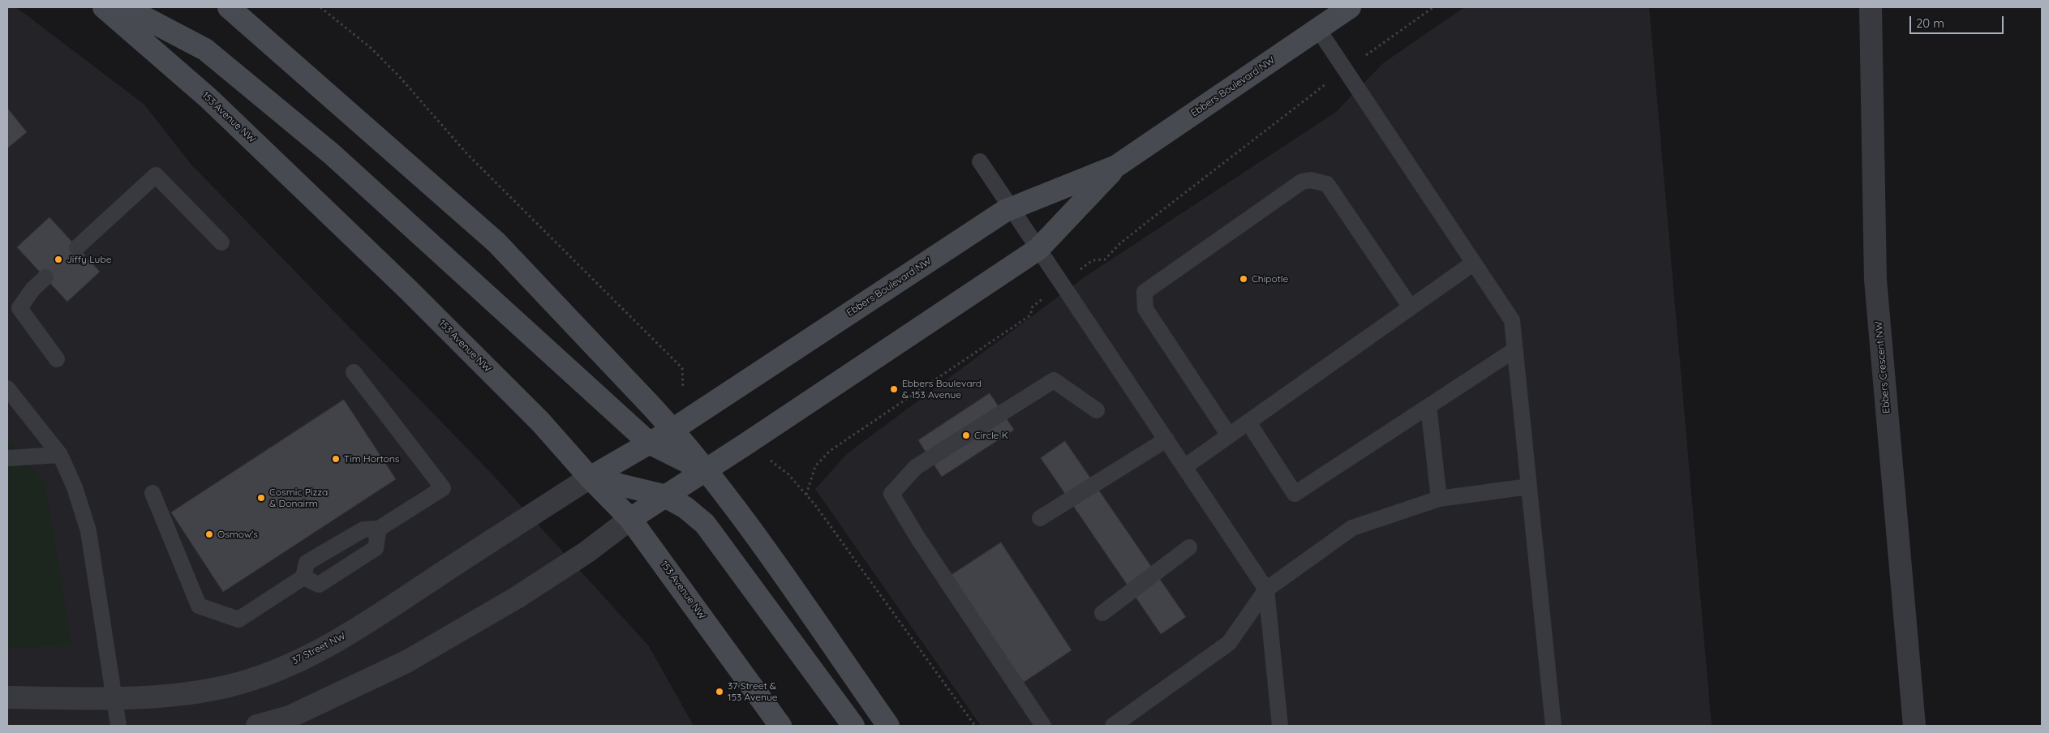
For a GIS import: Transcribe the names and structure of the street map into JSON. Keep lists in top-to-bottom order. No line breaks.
{"streets":{"main road":["Ebbers Boulevard NW","153 Avenue NW"],"street":["Ebbers Crescent NW","37 Street NW"]},"crossings":[["Ebbers Boulevard NW","153 Avenue NW"],["Ebbers Boulevard NW","37 Street NW"],["153 Avenue NW","37 Street NW"]],"places":["Jiffy Lube","Chipotle","Ebbers Boulevard & 153 Avenue","Circle K","Tim Hortons","Cosmic Pizza & Donairm","Osmow's","37 Street & 153 Avenue"],"scale_bar":"20 m"}
